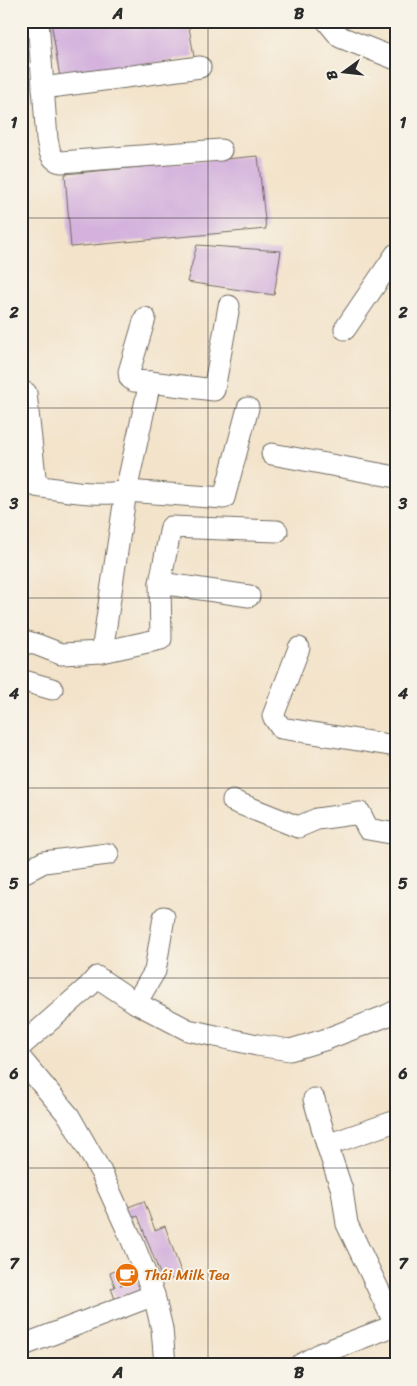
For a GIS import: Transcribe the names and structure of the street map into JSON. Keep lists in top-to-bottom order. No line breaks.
{"places":{"cafe":["Thái Milk Tea"]},"north":"left","grid":{"columns":["A","B"],"rows":["1","2","3","4","5","6","7"]}}
